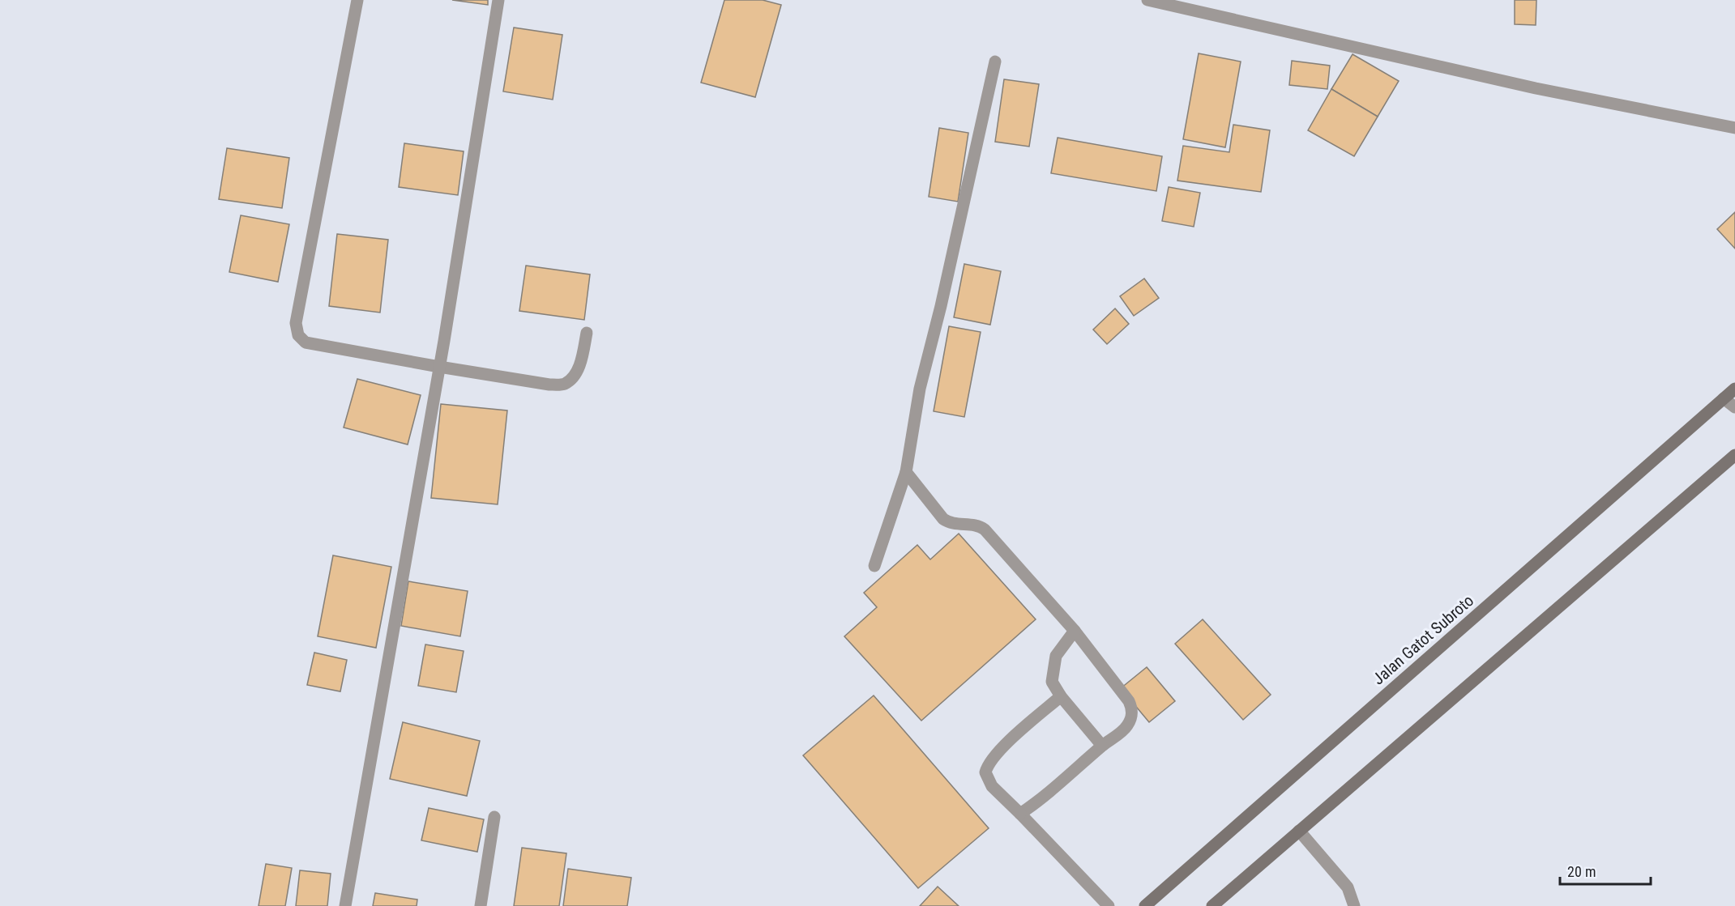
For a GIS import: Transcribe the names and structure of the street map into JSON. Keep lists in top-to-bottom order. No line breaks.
{"streets":{"street":["Jalan Gatot Subroto"]},"scale_bar":"20 m"}
